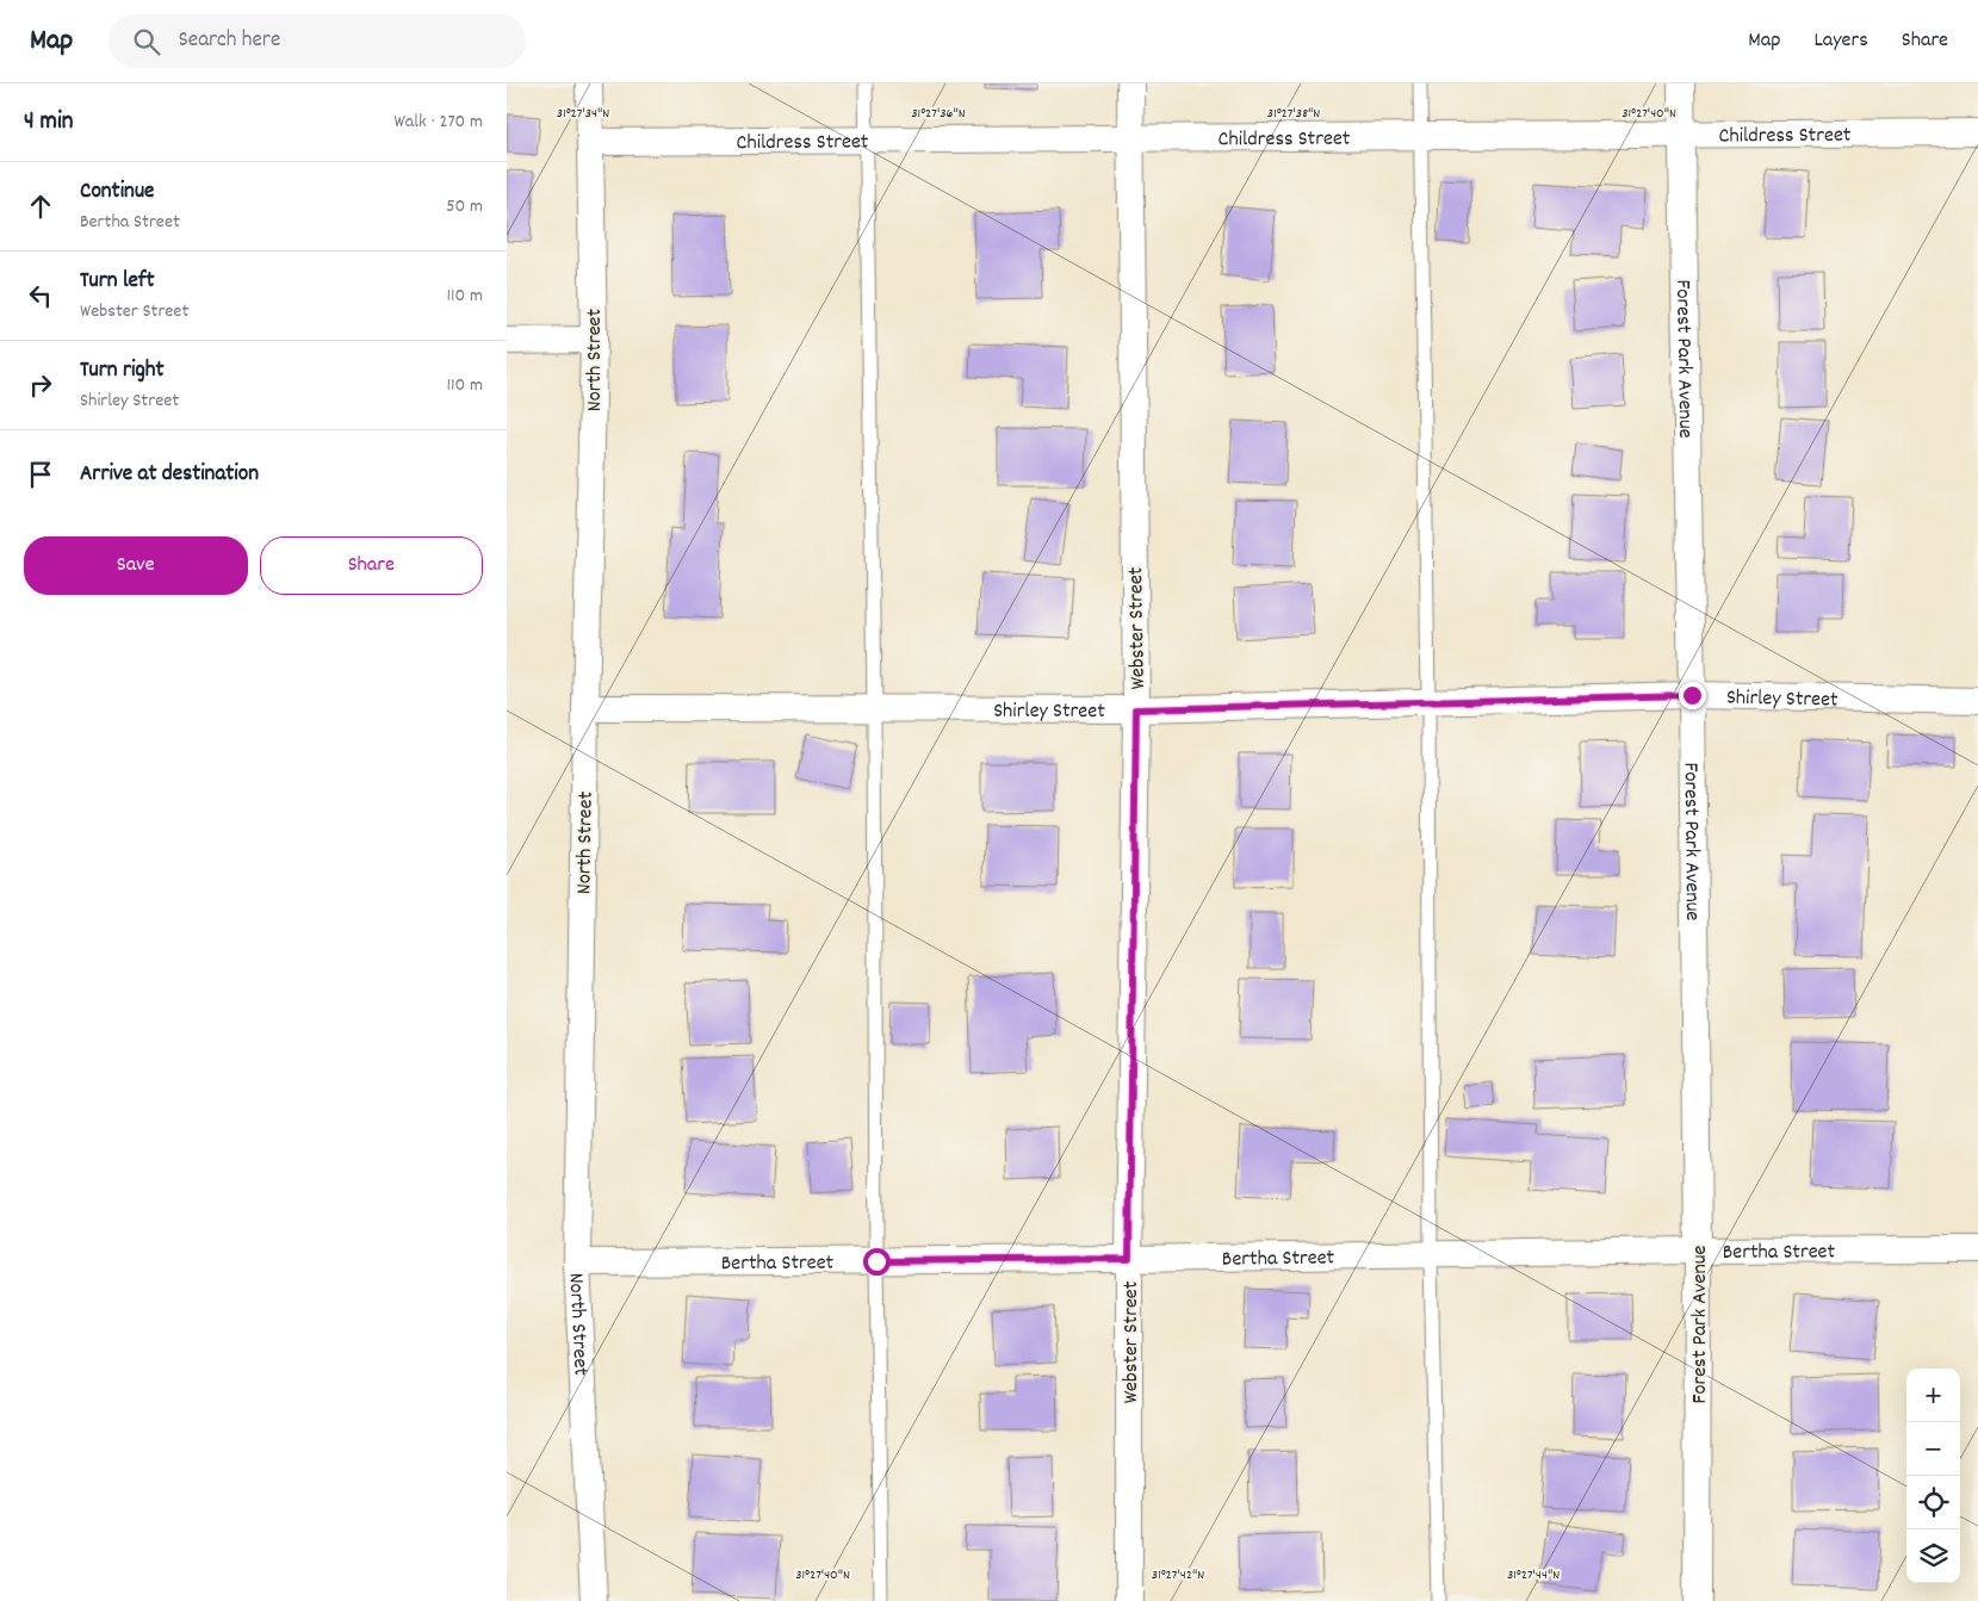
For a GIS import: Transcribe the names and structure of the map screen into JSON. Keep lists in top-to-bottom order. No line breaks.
{"streets":{"street":["Childress Street","North Street","Forest Park Avenue","Webster Street","Shirley Street","Bertha Street"]},"crossings":[["Childress Street","North Street"],["Childress Street","Forest Park Avenue"],["Childress Street","Webster Street"],["North Street","Shirley Street"],["North Street","Bertha Street"],["Forest Park Avenue","Shirley Street"],["Forest Park Avenue","Bertha Street"],["Webster Street","Shirley Street"],["Webster Street","Bertha Street"]],"page":{"header":"Map","search":"Search here","nav":["Map","Layers","Share"],"heading":["4 min","Walk · 270 m"],"list":[["Continue","Bertha Street","50 m"],["Turn left","Webster Street","110 m"],["Turn right","Shirley Street","110 m"],"Arrive at destination"],"buttons":["Save","Share"],"map_buttons":["+","−"]},"coordinates":["31°27'34\"N","31°27'36\"N","31°27'38\"N","31°27'40\"N","31°27'42\"N","31°27'44\"N"]}
